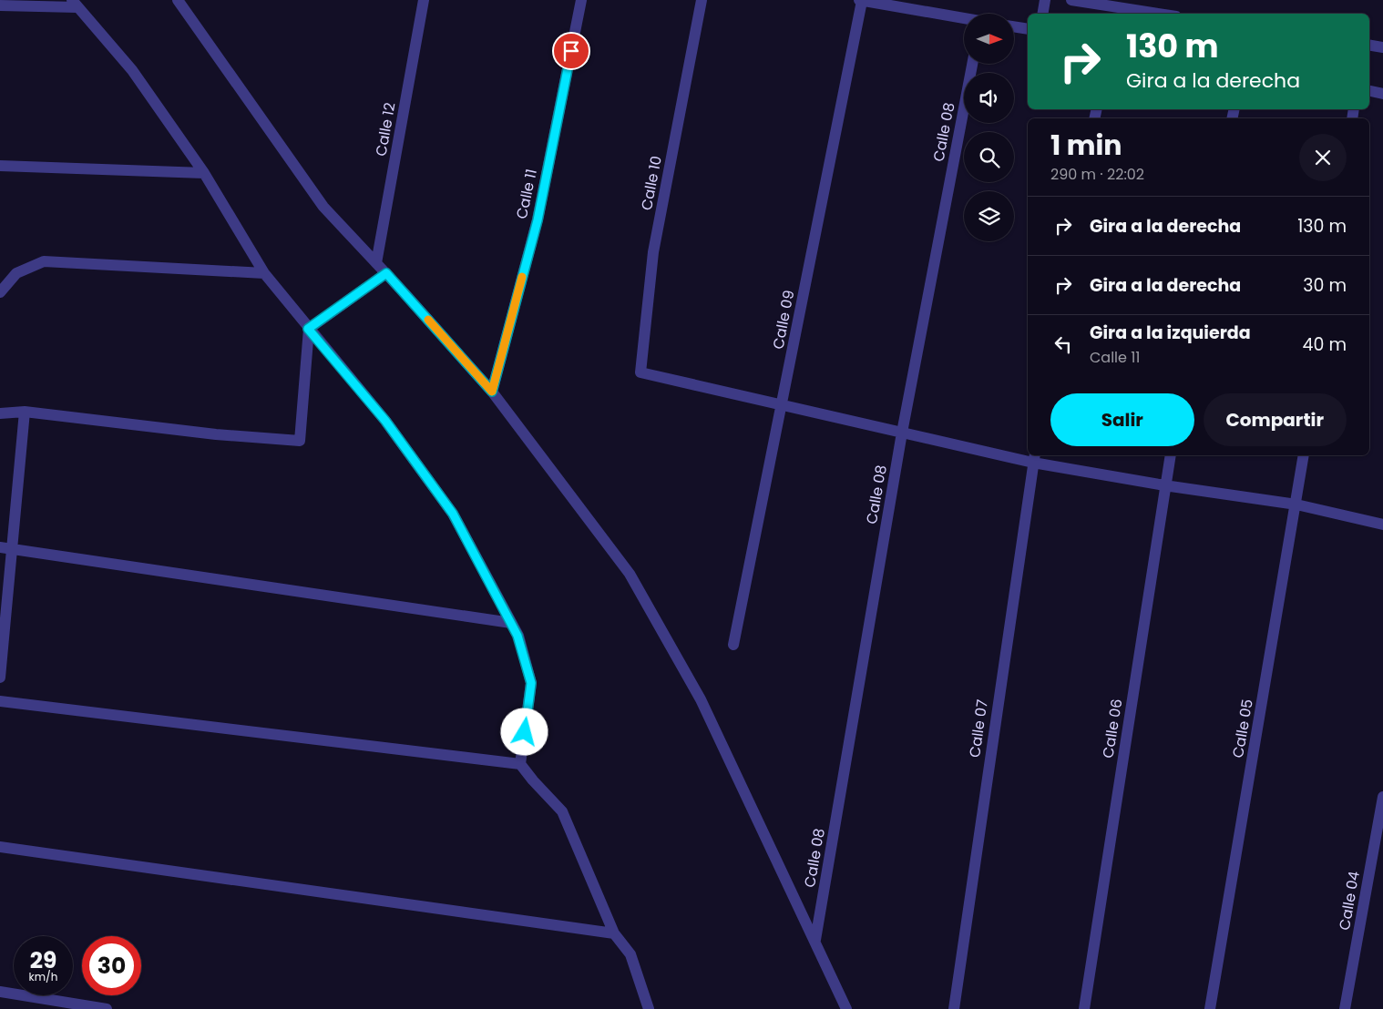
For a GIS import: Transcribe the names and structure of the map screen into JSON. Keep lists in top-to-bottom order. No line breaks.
{"streets":{"street":["Calle 12","Calle 08","Calle 10","Calle 11","Calle 09","Calle 07","Calle 06","Calle 05","Calle 04"]},"crossings":[["Calle 10","Calle 09"]],"north":"right","page":{"turn":["130 m","Gira a la derecha"],"heading":["1 min","290 m · 22:02"],"list":[{"name":"Gira a la derecha","value":"130 m"},{"name":"Gira a la derecha","value":"30 m"},{"name":"Gira a la izquierda","note":"Calle 11","value":"40 m"}],"buttons":["Salir","Compartir"],"speed":"29 km/h","limit":"30"}}
